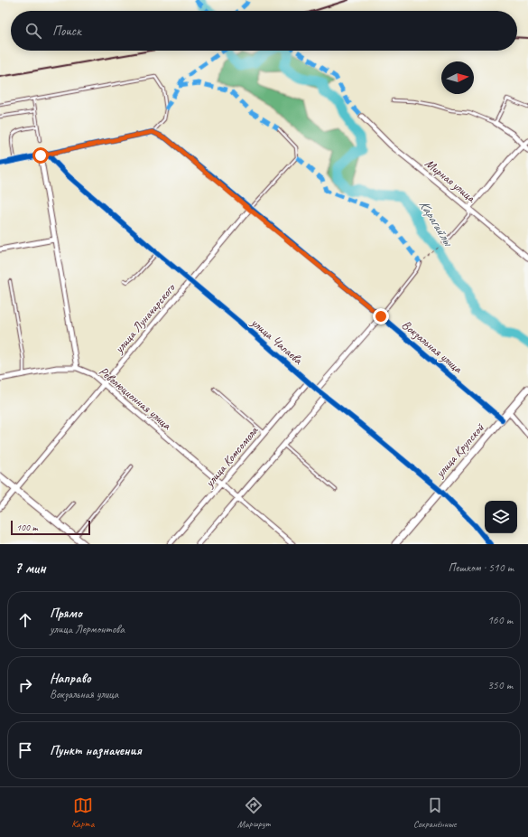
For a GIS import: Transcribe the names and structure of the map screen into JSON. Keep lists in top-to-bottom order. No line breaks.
{"streets":{"main road":["улица Крупской"],"street":["Мирная улица","улица Луначарского","улица Чапаева","Вокзальная улица","Революционная улица","улица Комсомола"]},"crossings":[["улица Луначарского","улица Чапаева"],["улица Луначарского","Вокзальная улица"],["улица Луначарского","Революционная улица"],["улица Чапаева","улица Крупской"],["улица Чапаева","улица Комсомола"],["Вокзальная улица","улица Крупской"],["Революционная улица","улица Комсомола"]],"water":["Карагайлы"],"scale_bar":"100 m","north":"right","page":{"search":"Поиск","scale":"100 m","heading":["7 мин","Пешком · 510 m"],"list":[["Прямо","улица Лермонтова","160 m"],["Направо","Вокзальная улица","350 m"],"Пункт назначения"],"nav":["Карта","Маршрут","Сохранённые"]}}
